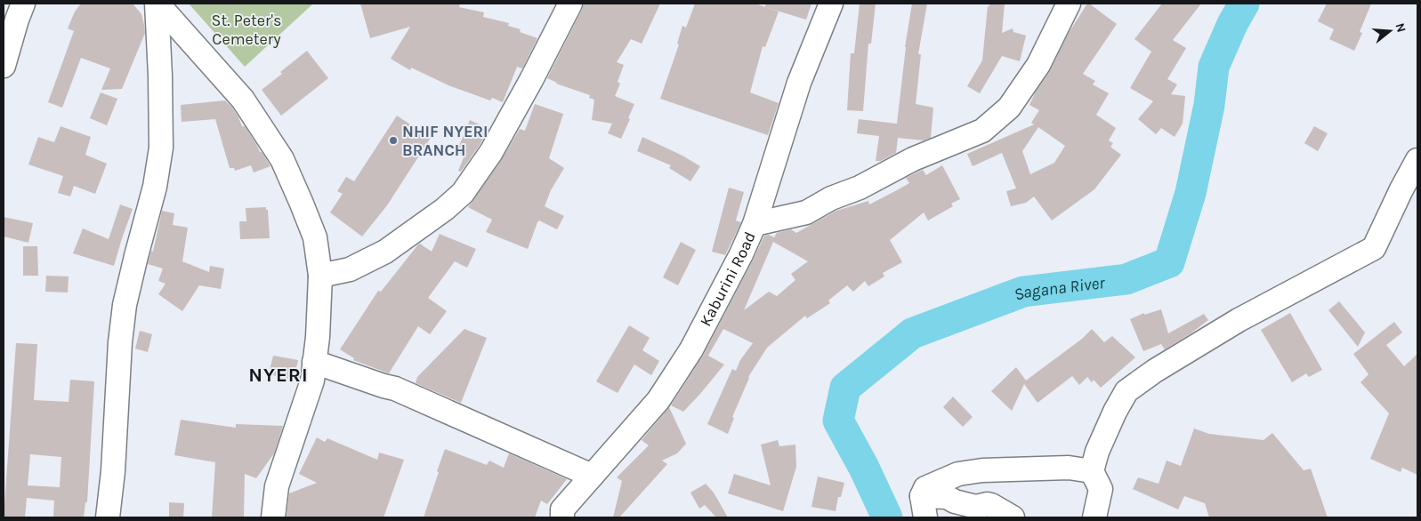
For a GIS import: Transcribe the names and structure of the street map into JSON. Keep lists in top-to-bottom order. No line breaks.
{"streets":{"street":["Kaburini Road"]},"districts":["NYERI"],"water":["Sagana River"],"parks":["St. Peter's Cemetery"],"places":["NHIF NYERI BRANCH"],"north":"right"}
